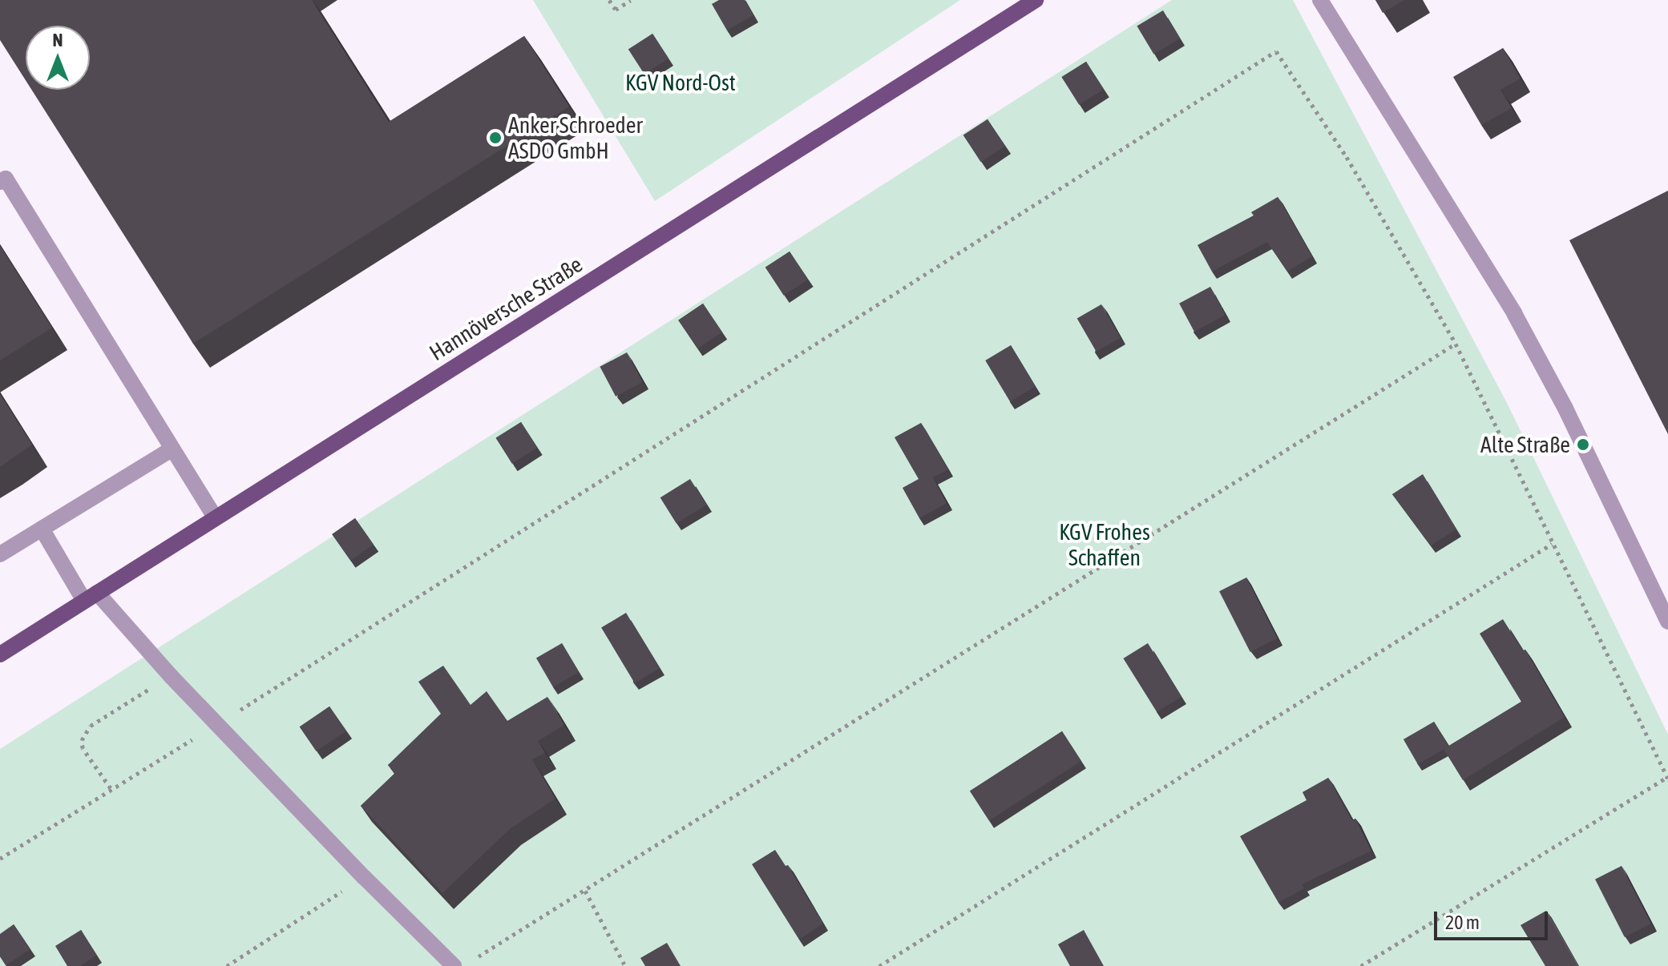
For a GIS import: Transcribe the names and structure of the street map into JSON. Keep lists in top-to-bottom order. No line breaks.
{"streets":{"main road":["Hannöversche Straße"]},"parks":["KGV Nord-Ost","KGV Frohes Schaffen"],"places":["Anker Schroeder ASDO GmbH","Alte Straße"],"scale_bar":"20 m","north":"top"}
